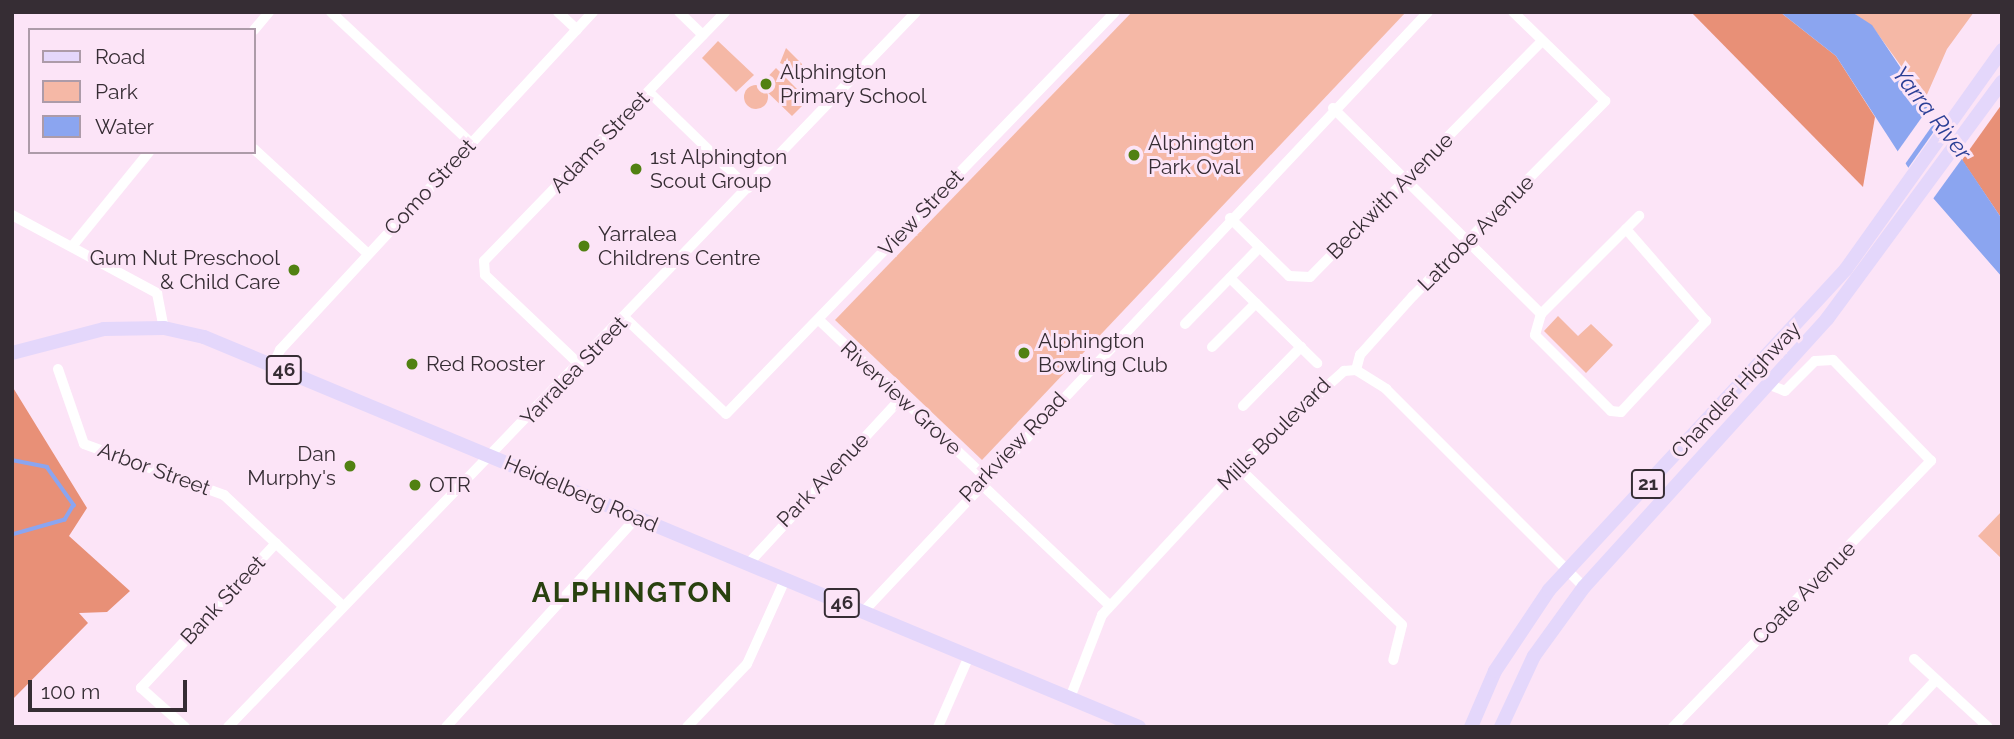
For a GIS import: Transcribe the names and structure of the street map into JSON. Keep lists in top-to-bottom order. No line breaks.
{"streets":{"main road":["46","Chandler Highway","21","Heidelberg Road"],"street":["Adams Street","Como Street","Beckwith Avenue","View Street","Latrobe Avenue","Yarralea Street","Riverview Grove","Mills Boulevard","Parkview Road","Arbor Street","Park Avenue","Coate Avenue","Bank Street"]},"crossings":[["Adams Street","Yarralea Street"],["Como Street","Heidelberg Road"],["Beckwith Avenue","Latrobe Avenue"],["Beckwith Avenue","Parkview Road"],["View Street","Yarralea Street"],["View Street","Riverview Grove"],["Latrobe Avenue","Mills Boulevard"],["Yarralea Street","Arbor Street"],["Yarralea Street","Heidelberg Road"],["Chandler Highway","Mills Boulevard"],["Chandler Highway","Coate Avenue"],["Riverview Grove","Mills Boulevard"],["Riverview Grove","Parkview Road"],["Riverview Grove","Park Avenue"],["Mills Boulevard","Heidelberg Road"],["Parkview Road","Heidelberg Road"],["Arbor Street","Bank Street"],["Park Avenue","Heidelberg Road"]],"districts":["ALPHINGTON"],"water":["Yarra River"],"places":["Alphington Primary School","Alphington Park Oval","1st Alphington Scout Group","Yarralea Childrens Centre","Gum Nut Preschool & Child Care","Alphington Bowling Club","Red Rooster","Dan Murphy's","OTR"],"legend":["Road","Park","Water"],"scale_bar":"100 m"}
